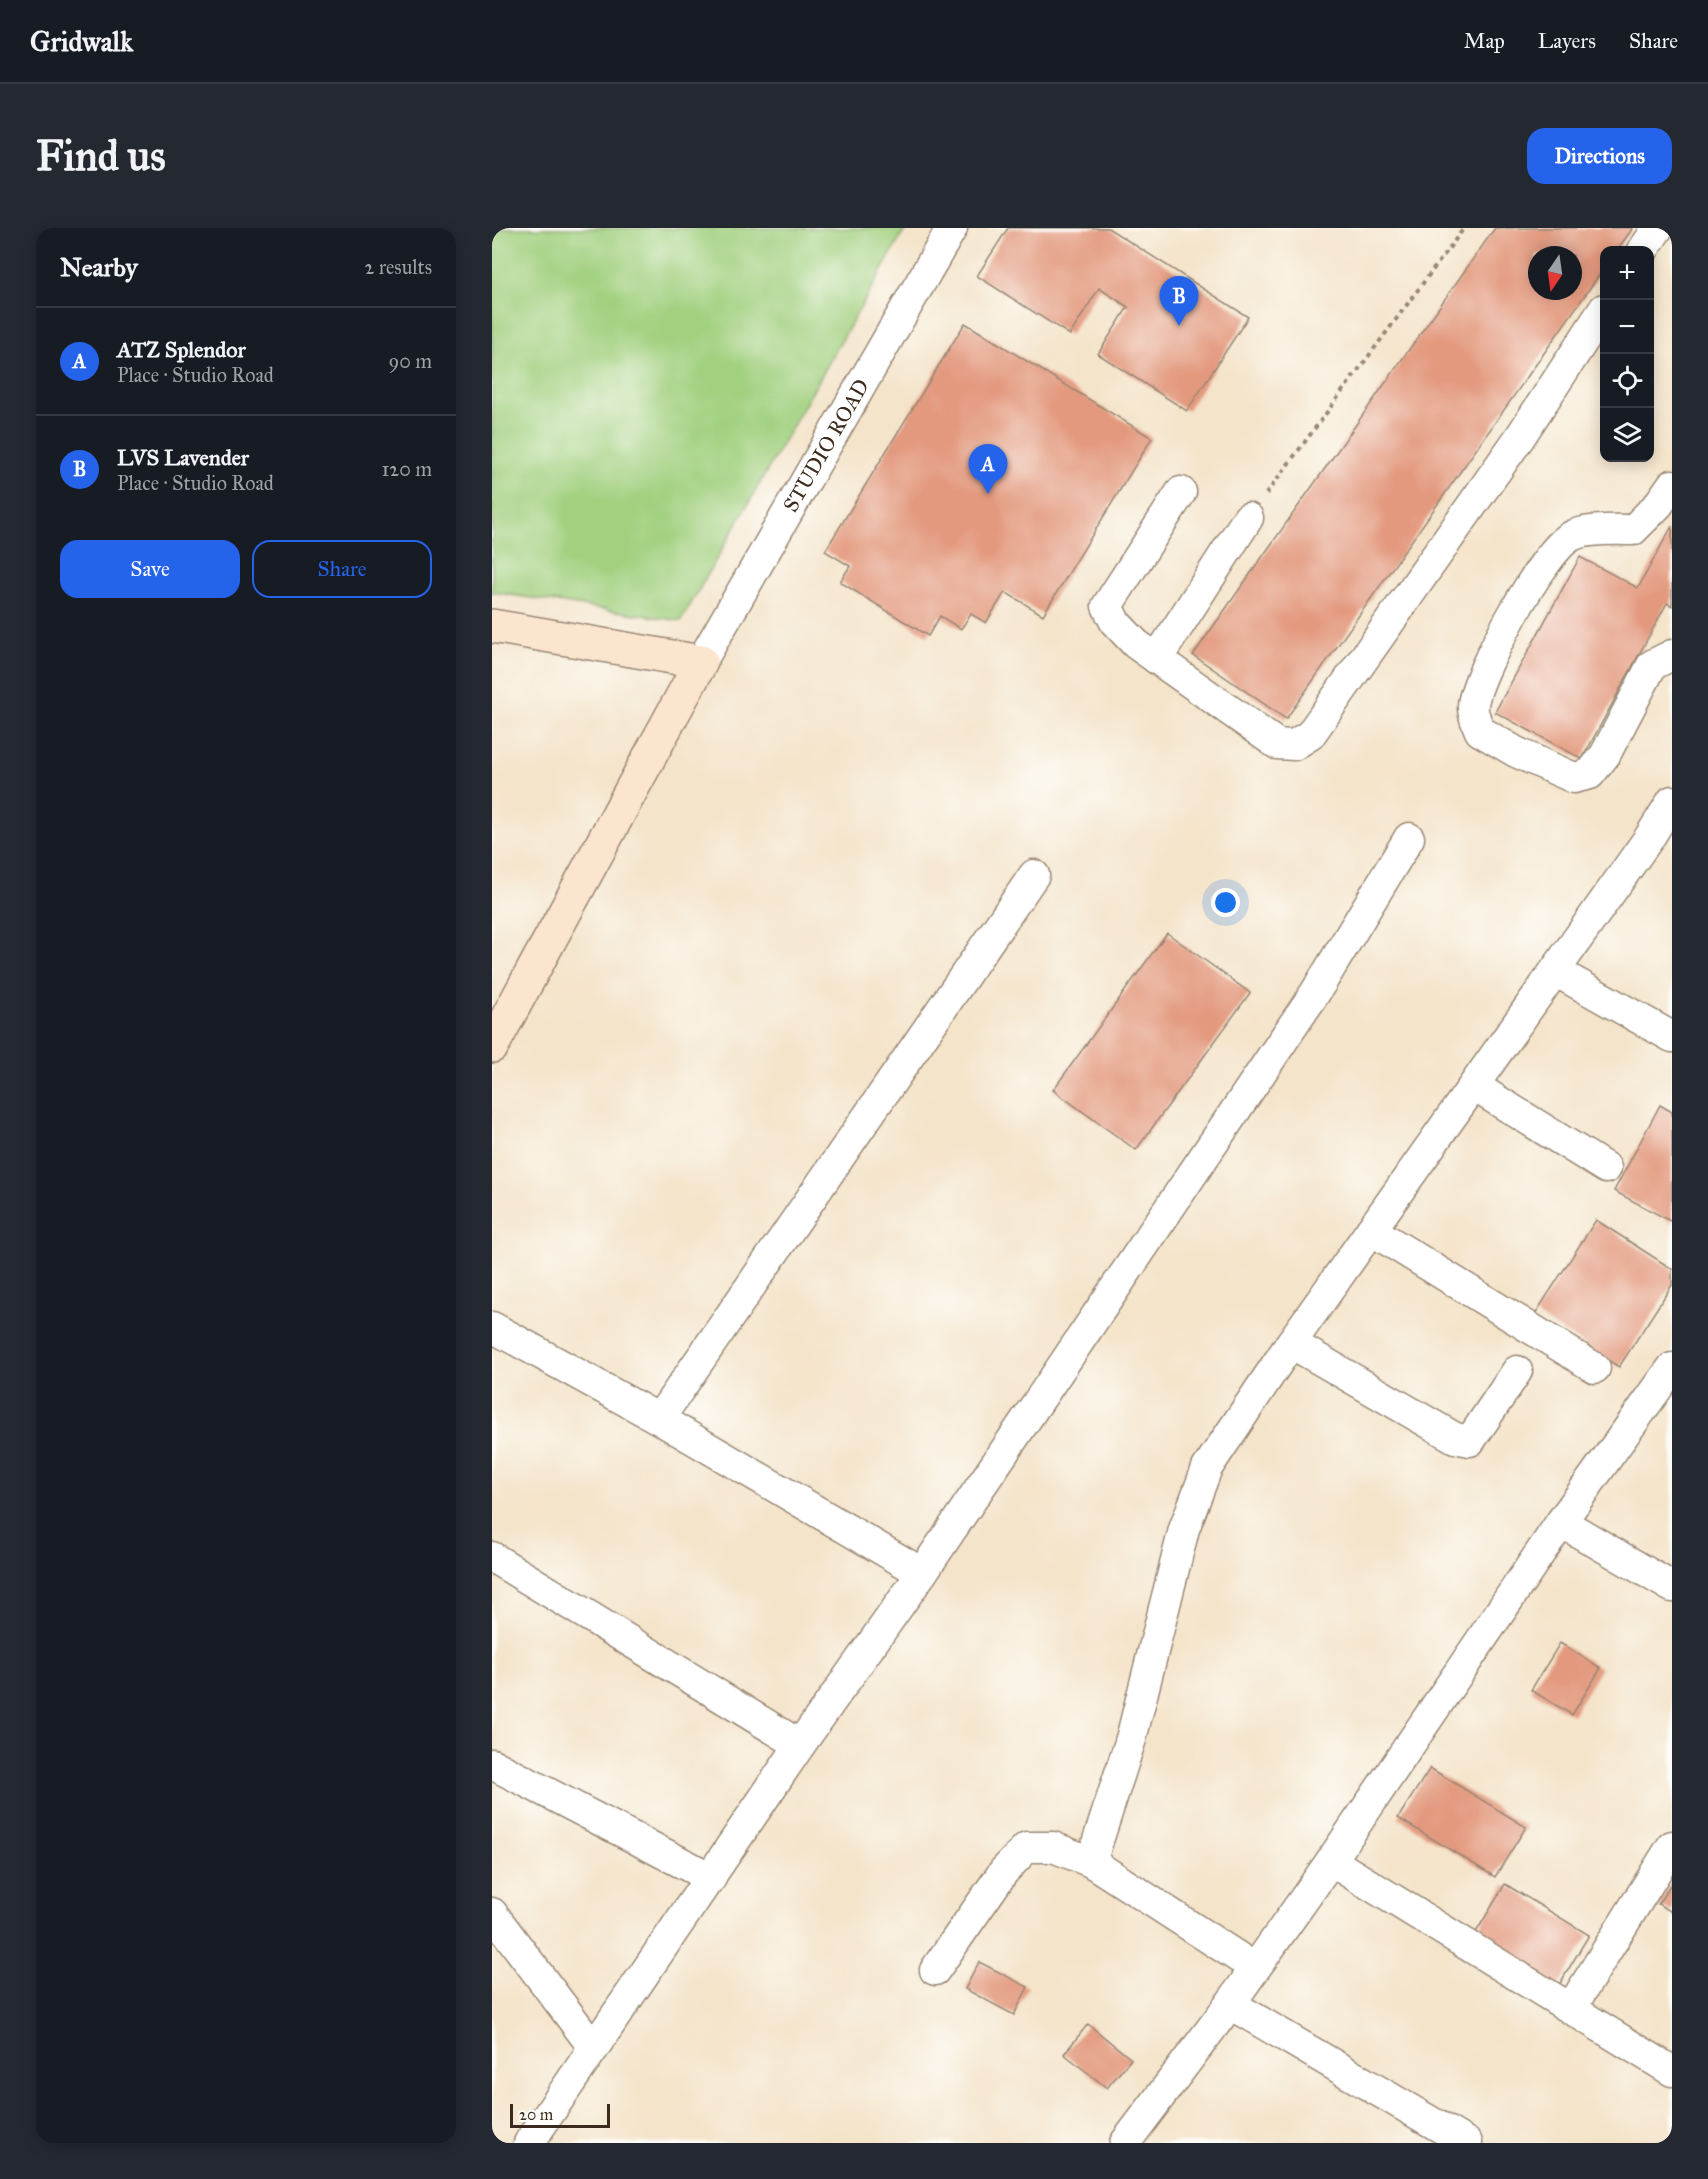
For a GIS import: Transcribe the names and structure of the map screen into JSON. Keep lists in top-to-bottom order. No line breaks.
{"streets":{"street":["STUDIO ROAD"]},"scale_bar":"20 m","north":"bottom","page":{"header":"Gridwalk","nav":["Map","Layers","Share"],"buttons":["Directions",["Save","Share"]],"title":"Find us","heading":["Nearby","2 results"],"map_buttons":["+","−"],"pins":["B","A"],"list":[{"mark":"A","name":"ATZ Splendor","note":"Place · Studio Road","value":"90 m"},{"mark":"B","name":"LVS Lavender","note":"Place · Studio Road","value":"120 m"}],"scale":"20 m"}}
